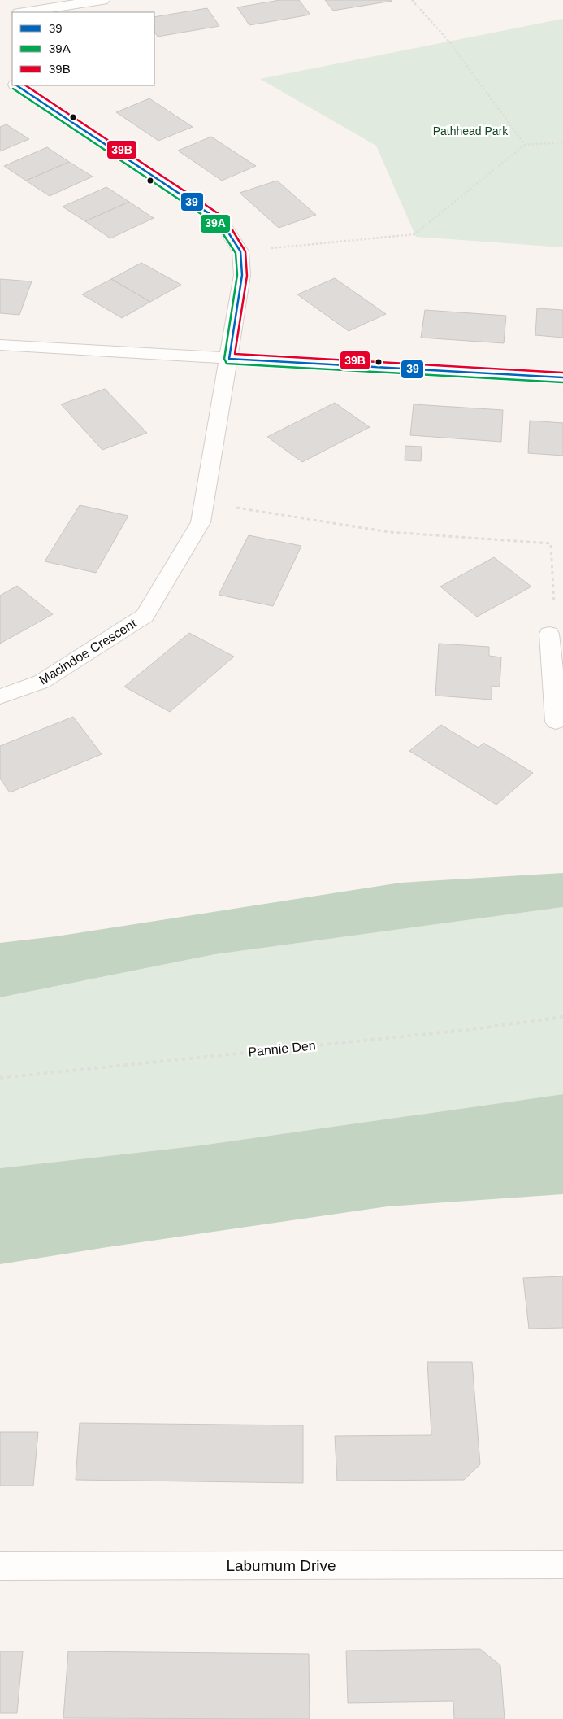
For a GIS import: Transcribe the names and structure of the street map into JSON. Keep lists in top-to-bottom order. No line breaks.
{"streets":{"street":["Macindoe Crescent","Laburnum Drive"],"path":["Pannie Den"]},"parks":["Pathhead Park"],"lines":["transit line 39","transit line 39B","transit line 39A"],"legend":["39","39A","39B"]}
